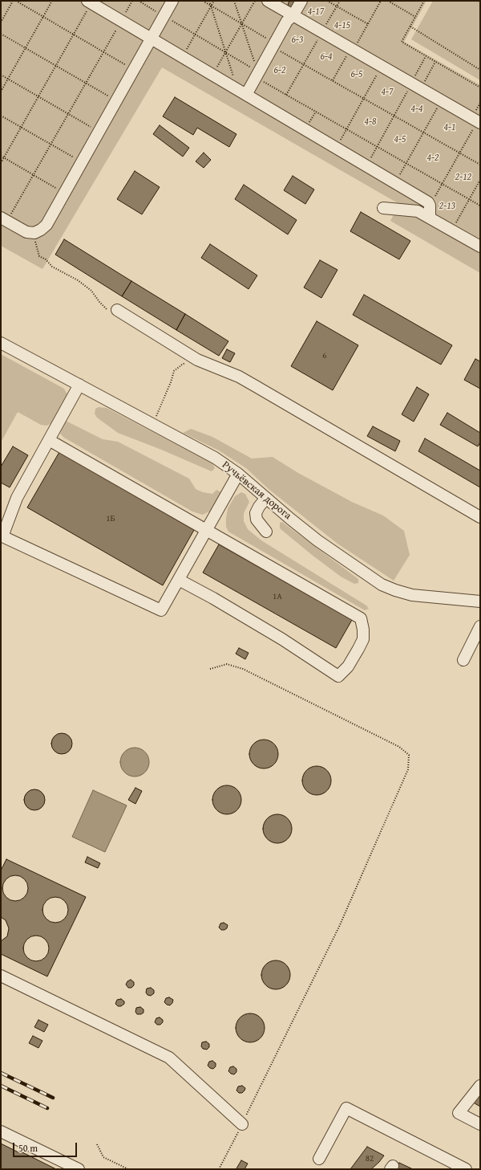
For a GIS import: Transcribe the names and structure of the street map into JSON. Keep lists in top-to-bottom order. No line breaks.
{"streets":{"street":["Ручьёвская дорога"]},"parks":["4-17","4-15","6-3","6-4","6-2","6-5","4-7","4-4","4-8","4-1","4-5","4-2","2-12","2-13"],"house_numbers":["6","1Б","1А","82"],"scale_bar":"50 m"}
